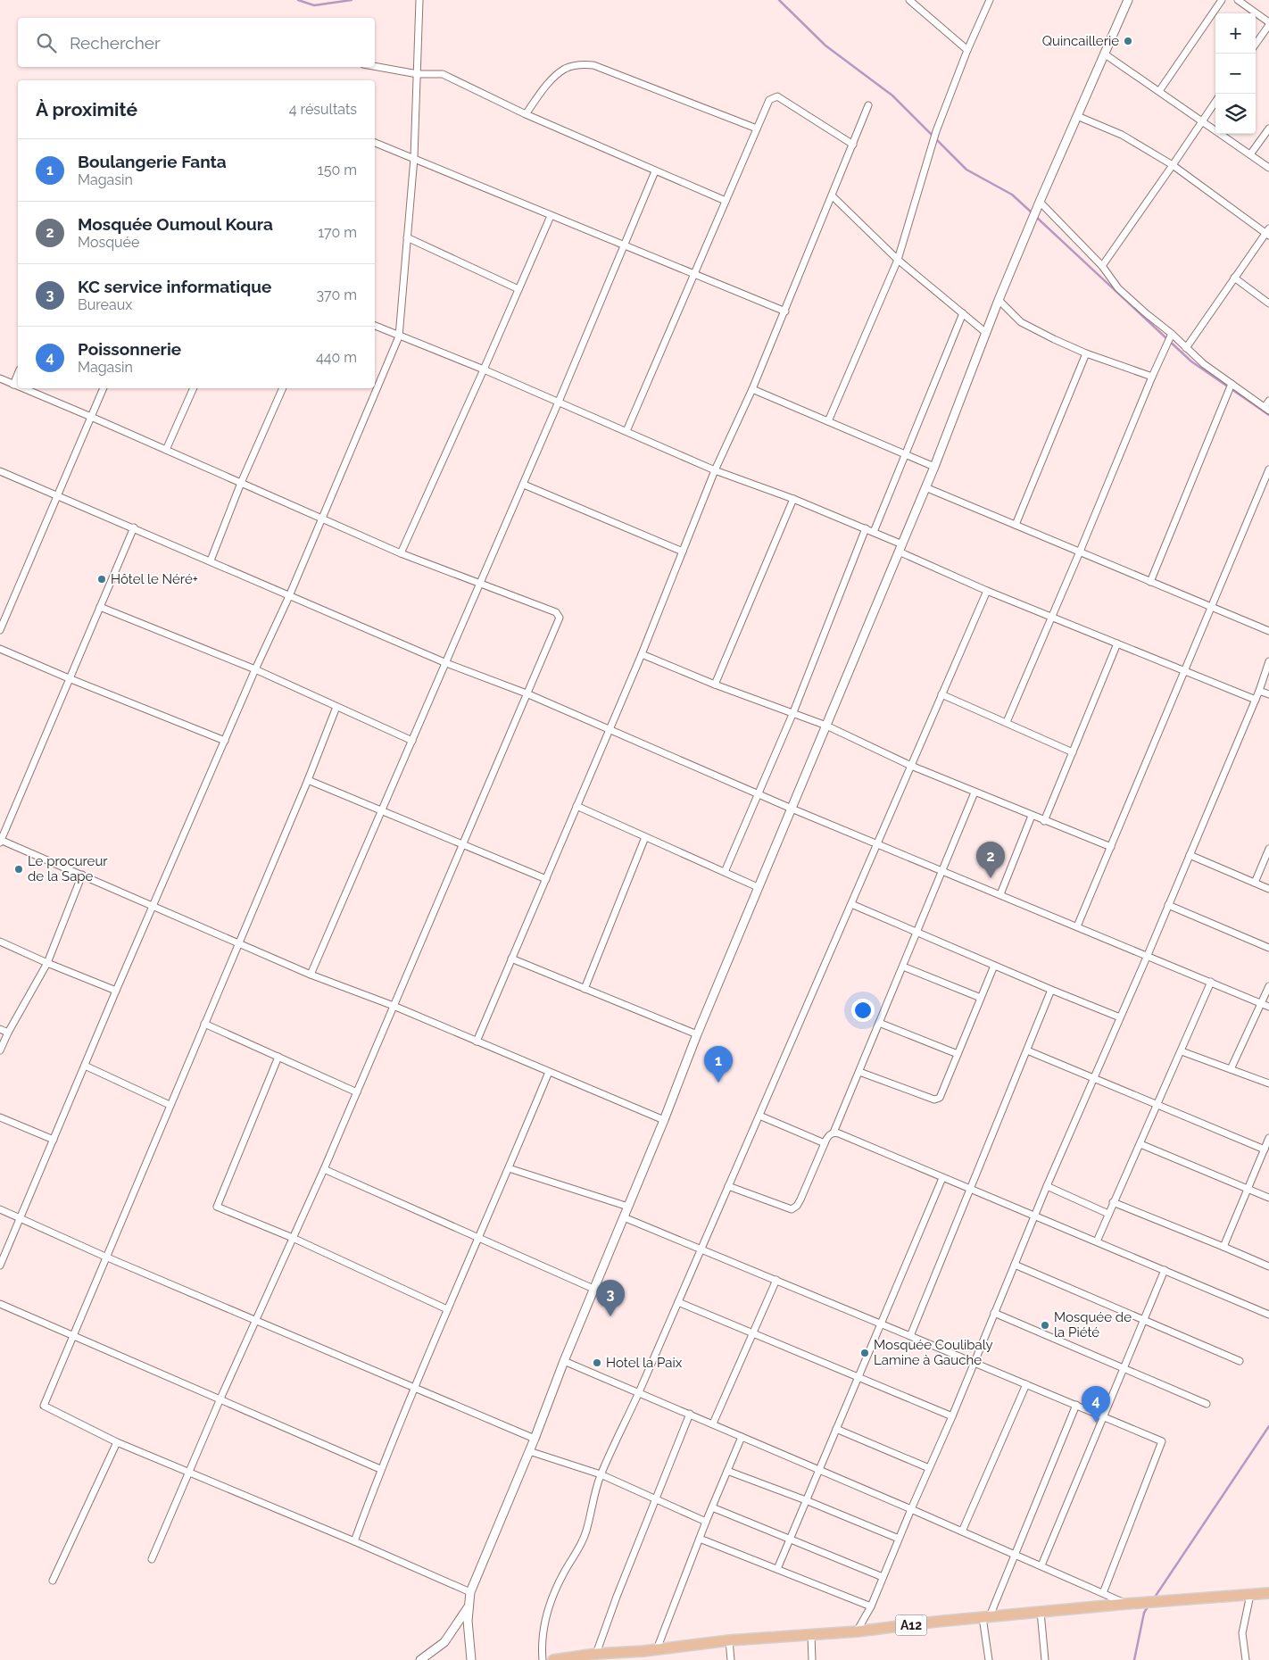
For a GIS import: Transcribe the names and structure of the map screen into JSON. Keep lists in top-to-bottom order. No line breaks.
{"streets":{"main road":["A12"]},"places":["Quincaillerie","Hôtel le Néré+","Le procureur de la Sape","Mosquée de la Piété","Mosquée Coulibaly Lamine à Gauche","Hotel la Paix"],"page":{"map_buttons":["+","−"],"search":"Rechercher","heading":["À proximité","4 résultats"],"list":[{"mark":"1","name":"Boulangerie Fanta","note":"Magasin","value":"150 m"},{"mark":"2","name":"Mosquée Oumoul Koura","note":"Mosquée","value":"170 m"},{"mark":"3","name":"KC service informatique","note":"Bureaux","value":"370 m"},{"mark":"4","name":"Poissonnerie","note":"Magasin","value":"440 m"}],"pins":["2","1","3","4"]}}
